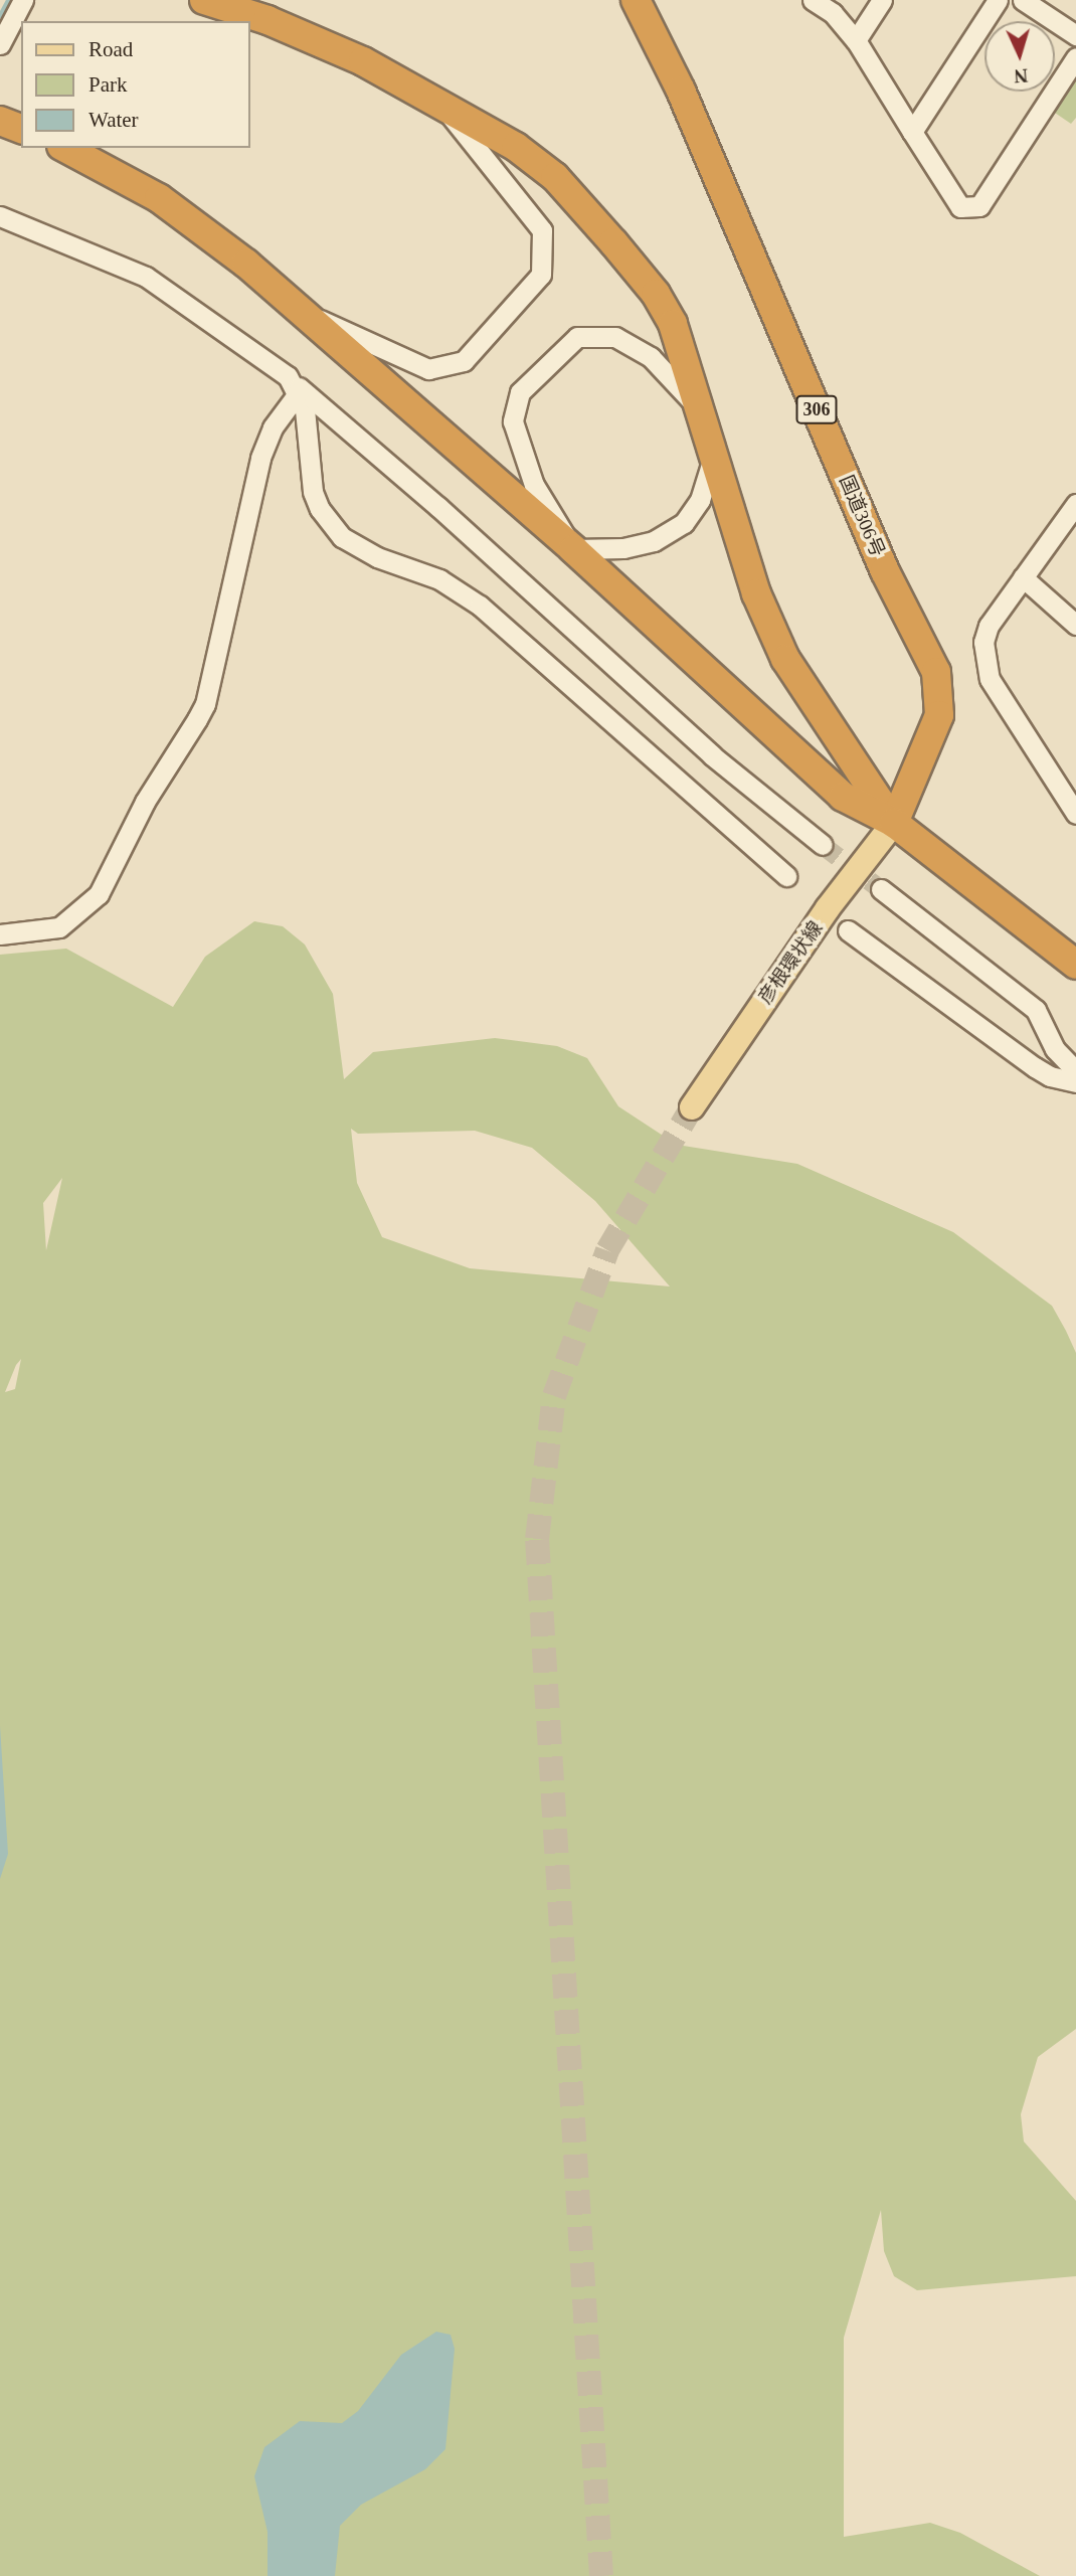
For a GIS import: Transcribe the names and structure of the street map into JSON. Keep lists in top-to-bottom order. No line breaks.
{"streets":{"highway":["306","国道306号"],"main road":["彦根環状線"]},"crossings":[["国道306号","彦根環状線"]],"legend":["Road","Park","Water"],"north":"bottom"}
